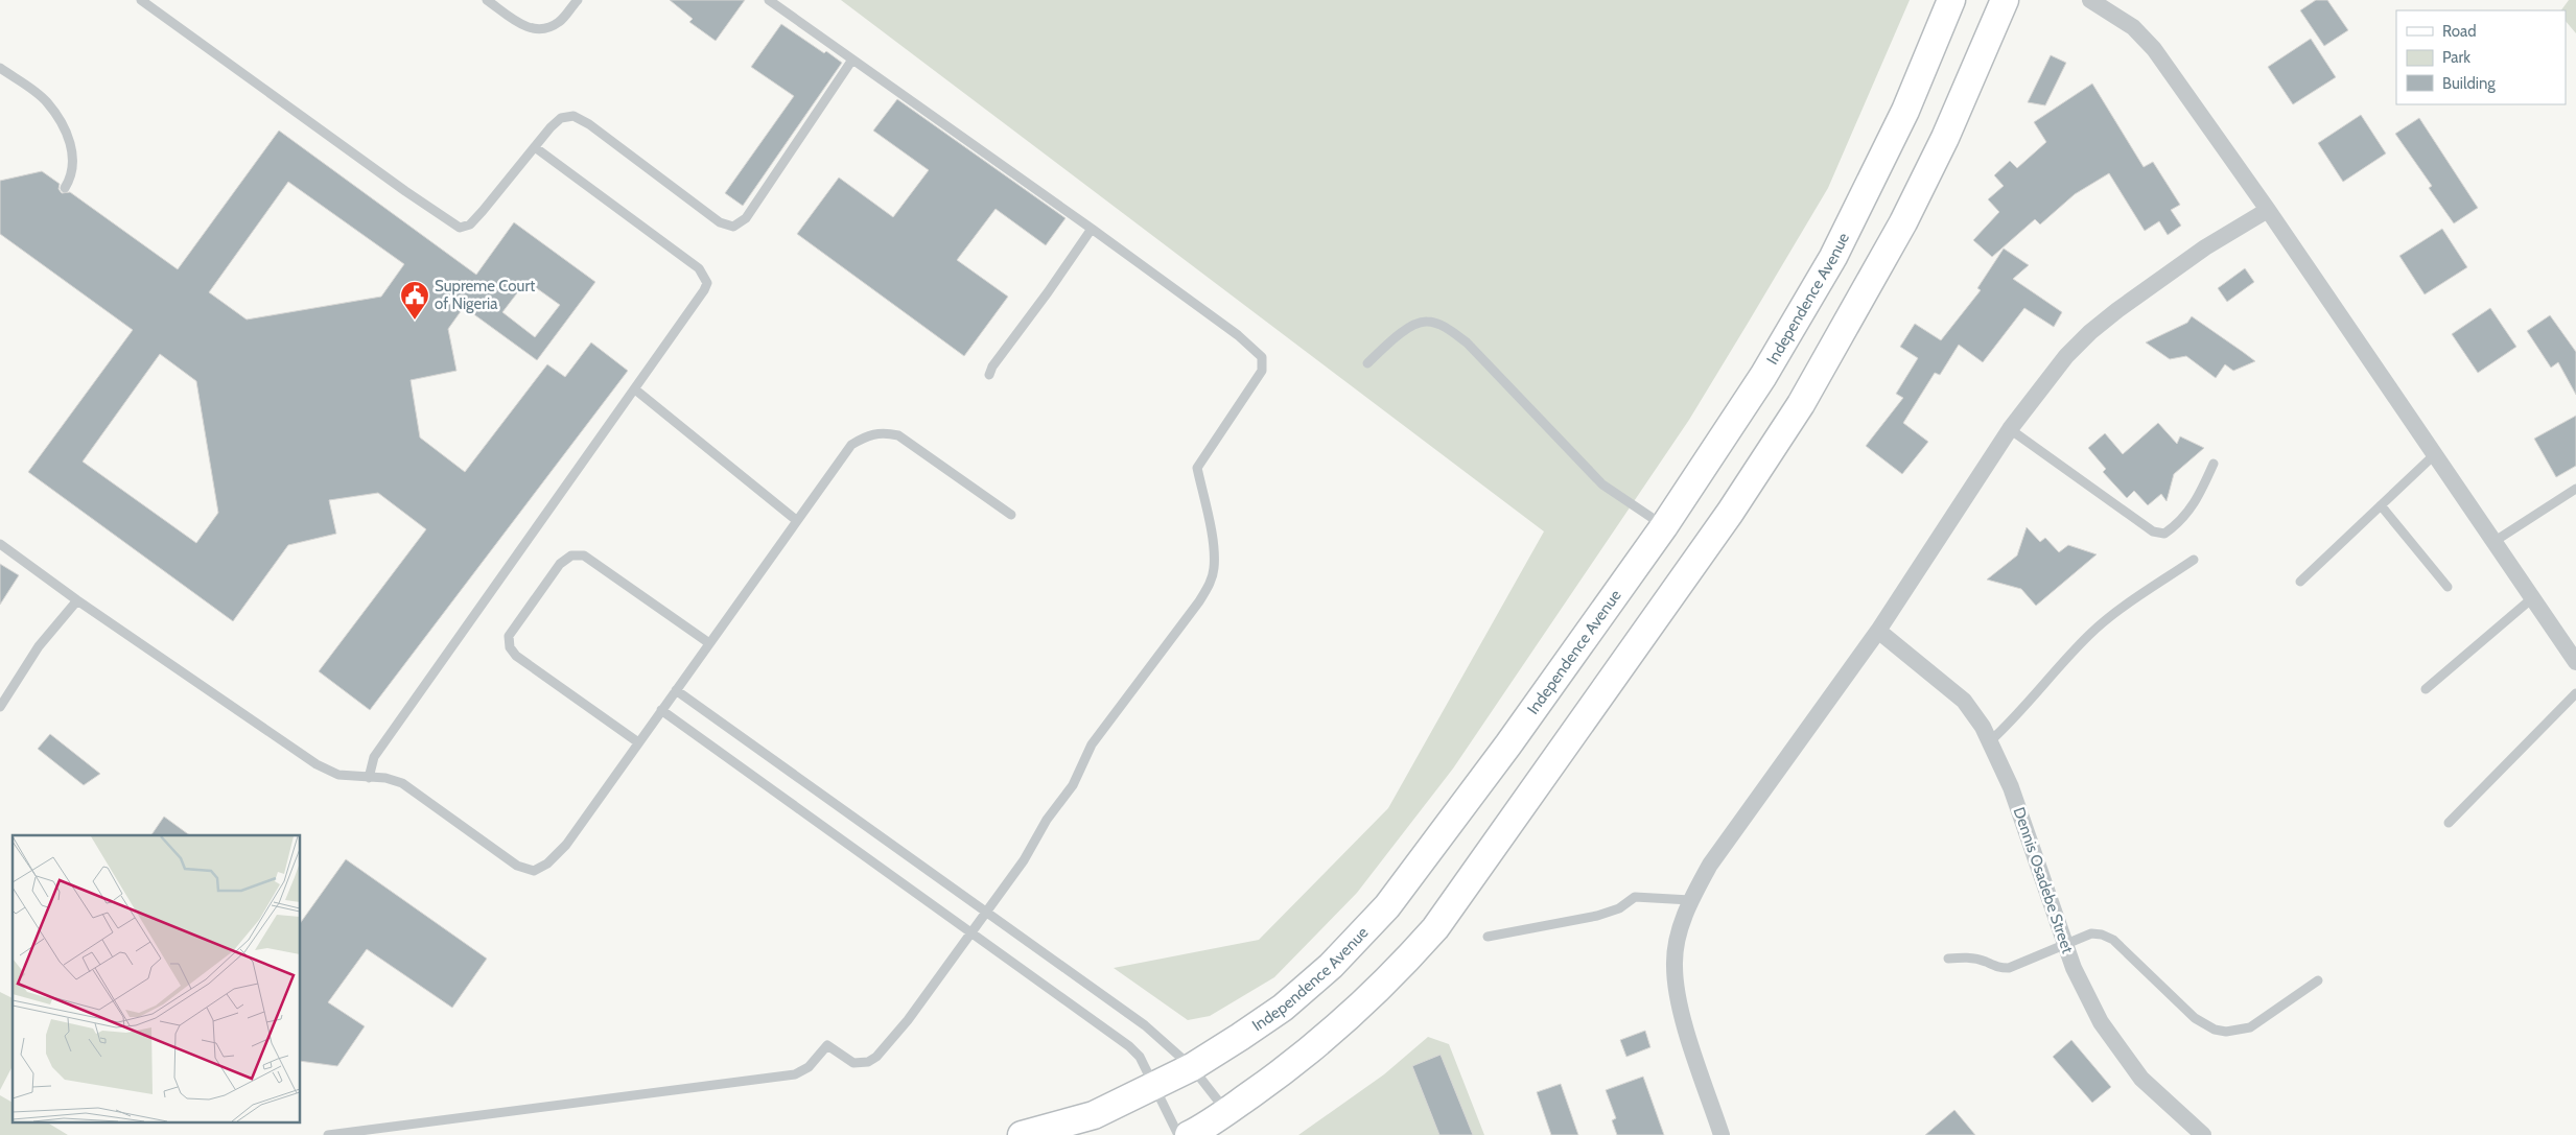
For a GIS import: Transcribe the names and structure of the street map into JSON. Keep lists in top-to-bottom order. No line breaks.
{"streets":{"main road":["Independence Avenue"],"street":["Dennis Osadebe Street"]},"places":{"public building":["Supreme Court of Nigeria"]},"legend":["Road","Park","Building"]}
